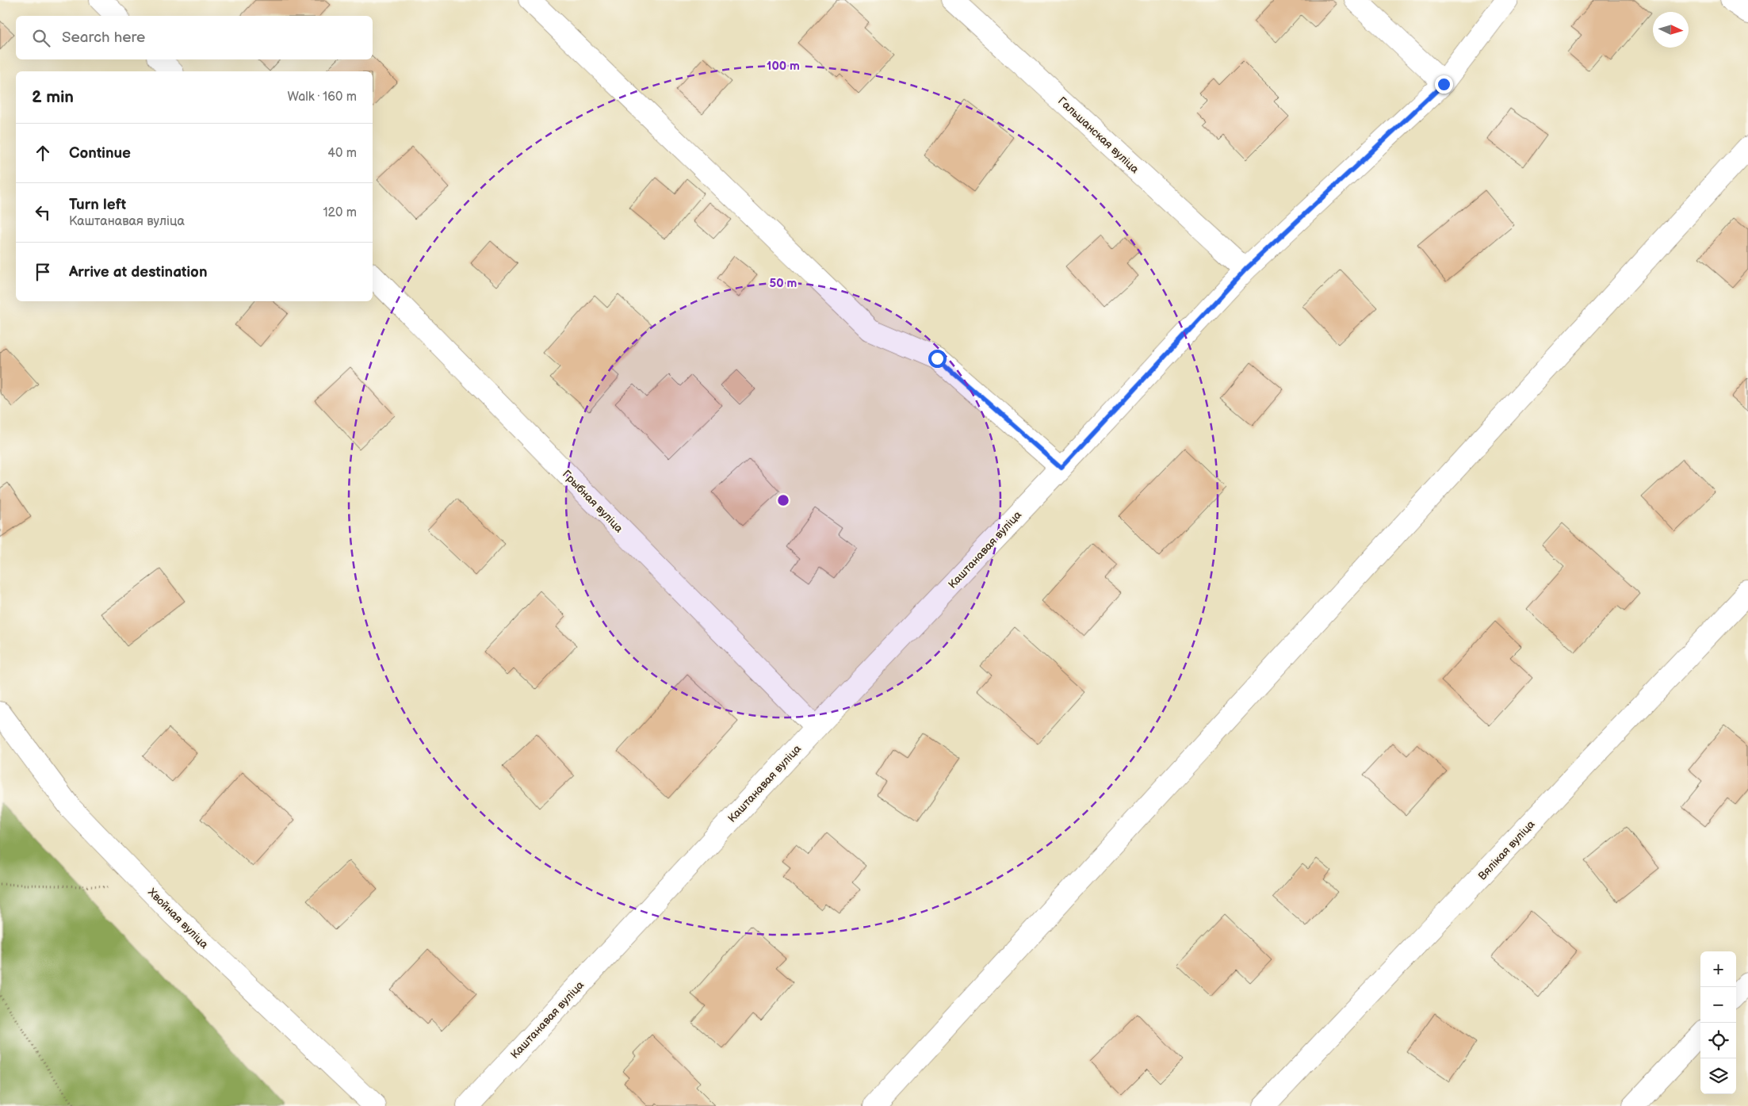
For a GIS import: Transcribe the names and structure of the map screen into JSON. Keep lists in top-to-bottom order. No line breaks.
{"streets":{"street":["Гальшанская вуліца","Грыбная вуліца","Каштанавая вуліца","Вялікая вуліца","Хвойная вуліца"]},"crossings":[["Гальшанская вуліца","Каштанавая вуліца"],["Грыбная вуліца","Каштанавая вуліца"]],"north":"right","page":{"search":"Search here","heading":["2 min","Walk · 160 m"],"list":[["Continue","40 m"],["Turn left","Каштанавая вуліца","120 m"],"Arrive at destination"],"map_buttons":["+","−"]},"rings":["100 m","50 m"]}
